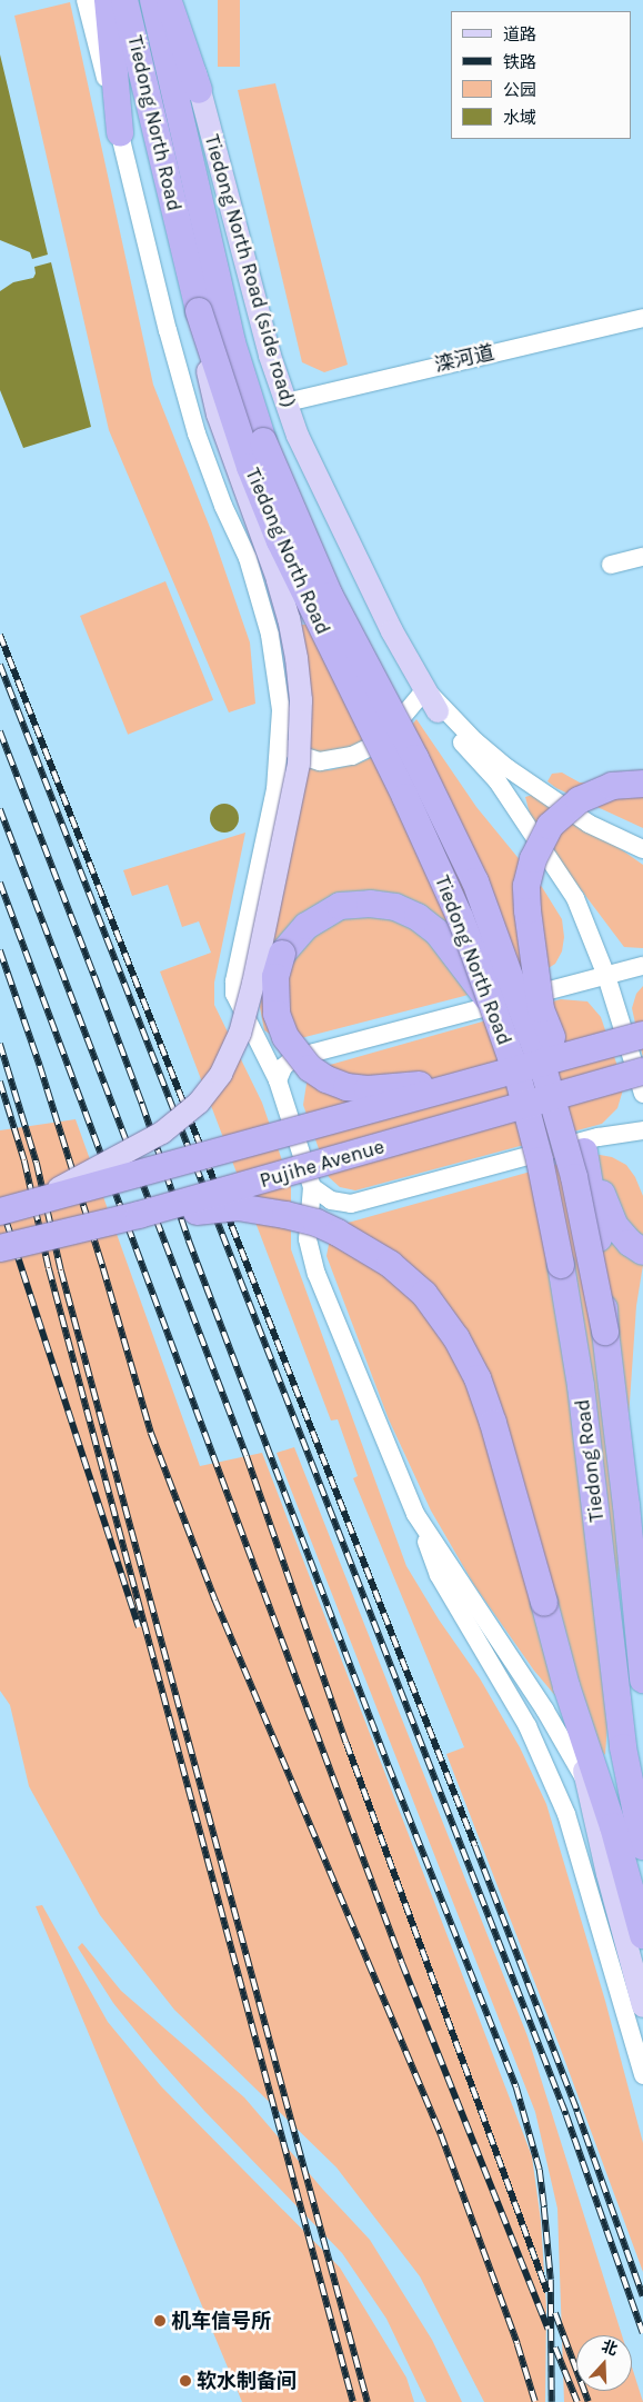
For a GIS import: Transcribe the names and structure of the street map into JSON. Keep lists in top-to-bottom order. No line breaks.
{"streets":{"highway":["Tiedong North Road","Pujihe Avenue","Tiedong Road"],"main road":["Tiedong North Road (side road)"],"street":["滦河道"]},"crossings":[["Tiedong North Road","Pujihe Avenue"],["Tiedong North Road","Tiedong Road"],["Tiedong North Road (side road)","滦河道"]],"places":["机车信号所","软水制备间"],"legend":["道路","铁路","公园","水域"],"north":"top"}
